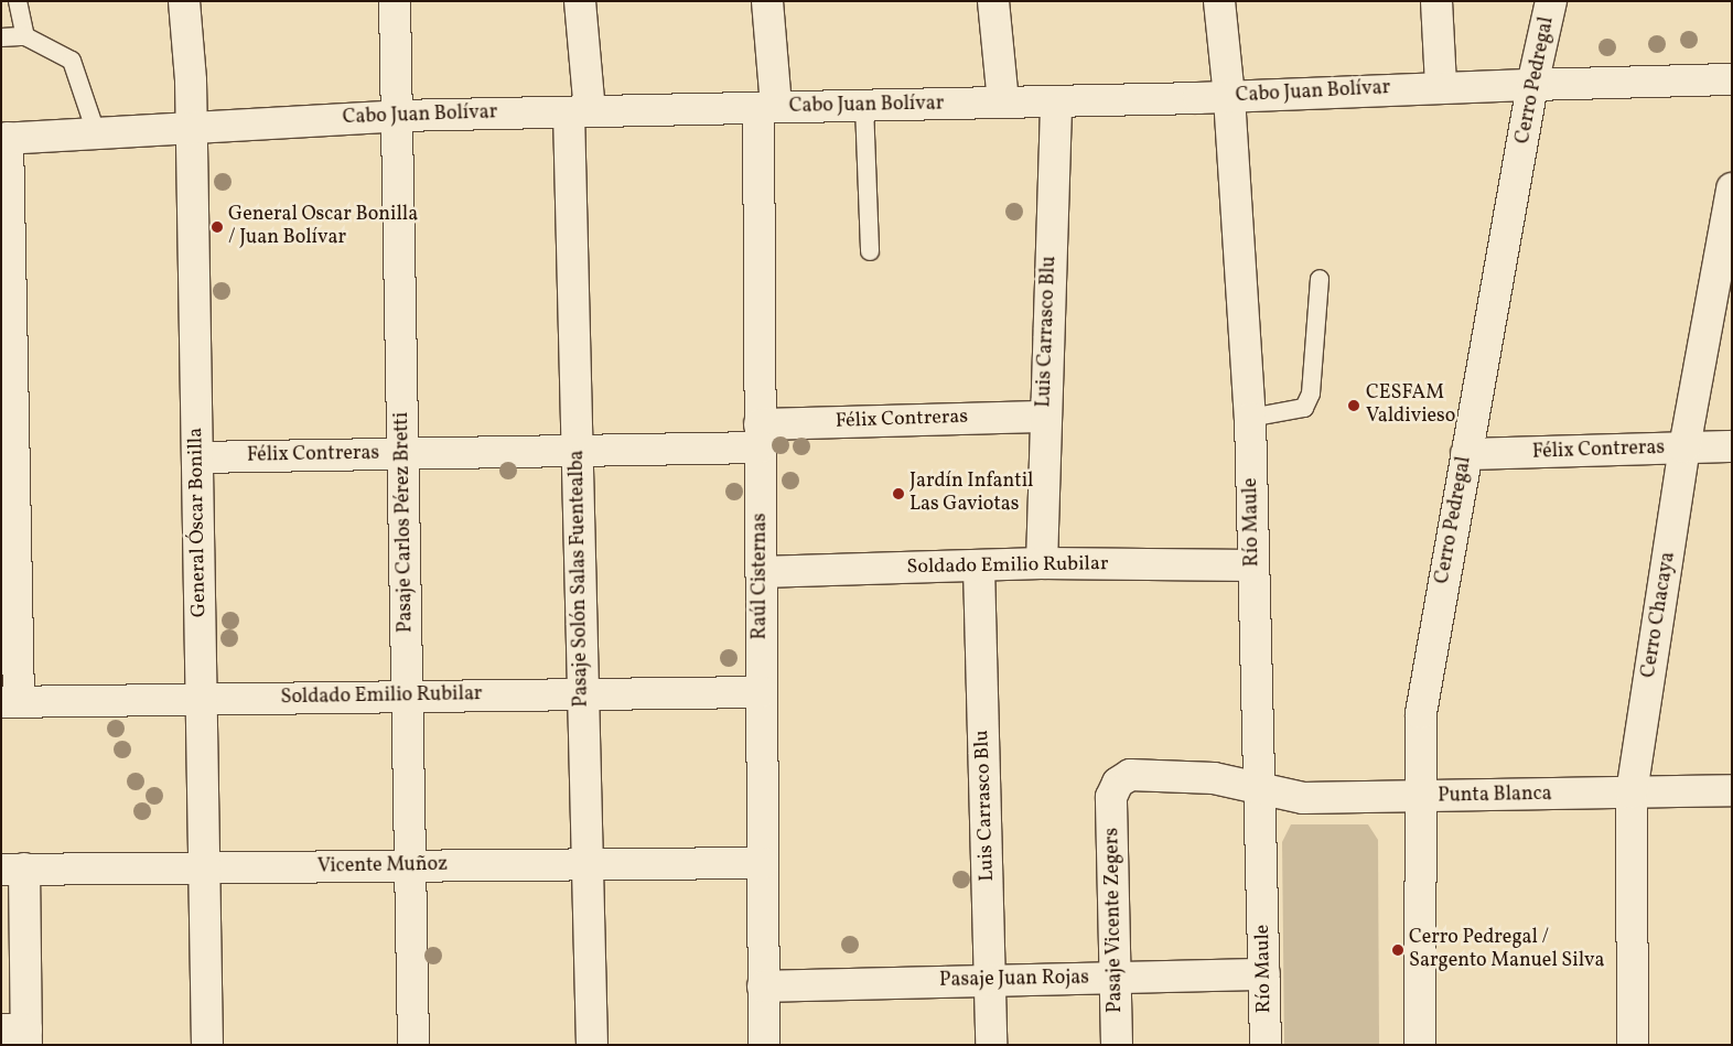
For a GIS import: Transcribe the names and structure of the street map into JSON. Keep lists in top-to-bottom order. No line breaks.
{"streets":{"street":["Cerro Pedregal","Cabo Juan Bolívar","Luis Carrasco Blu","Félix Contreras","General Óscar Bonilla","Pasaje Carlos Pérez Bretti","Río Maule","Soldado Emilio Rubilar","Raúl Cisternas","Pasaje Solón Salas Fuentealba","Cerro Chacaya","Punta Blanca","Vicente Muñoz","Pasaje Vicente Zegers","Pasaje Juan Rojas"]},"crossings":[["Cerro Pedregal","Cabo Juan Bolívar"],["Cerro Pedregal","Félix Contreras"],["Cerro Pedregal","Punta Blanca"],["Cabo Juan Bolívar","Luis Carrasco Blu"],["Cabo Juan Bolívar","General Óscar Bonilla"],["Cabo Juan Bolívar","Pasaje Carlos Pérez Bretti"],["Cabo Juan Bolívar","Río Maule"],["Cabo Juan Bolívar","Raúl Cisternas"],["Cabo Juan Bolívar","Pasaje Solón Salas Fuentealba"],["Luis Carrasco Blu","Félix Contreras"],["Luis Carrasco Blu","Soldado Emilio Rubilar"],["Luis Carrasco Blu","Pasaje Juan Rojas"],["Félix Contreras","General Óscar Bonilla"],["Félix Contreras","Pasaje Carlos Pérez Bretti"],["Félix Contreras","Raúl Cisternas"],["Félix Contreras","Pasaje Solón Salas Fuentealba"],["Félix Contreras","Cerro Chacaya"],["General Óscar Bonilla","Soldado Emilio Rubilar"],["General Óscar Bonilla","Vicente Muñoz"],["Pasaje Carlos Pérez Bretti","Soldado Emilio Rubilar"],["Pasaje Carlos Pérez Bretti","Vicente Muñoz"],["Río Maule","Soldado Emilio Rubilar"],["Río Maule","Punta Blanca"],["Río Maule","Pasaje Juan Rojas"],["Soldado Emilio Rubilar","Raúl Cisternas"],["Soldado Emilio Rubilar","Pasaje Solón Salas Fuentealba"],["Raúl Cisternas","Vicente Muñoz"],["Raúl Cisternas","Pasaje Juan Rojas"],["Pasaje Solón Salas Fuentealba","Vicente Muñoz"],["Cerro Chacaya","Punta Blanca"],["Punta Blanca","Pasaje Vicente Zegers"],["Pasaje Vicente Zegers","Pasaje Juan Rojas"]],"places":["General Oscar Bonilla / Juan Bolívar","CESFAM Valdivieso","Jardín Infantil Las Gaviotas","Cerro Pedregal / Sargento Manuel Silva"]}
